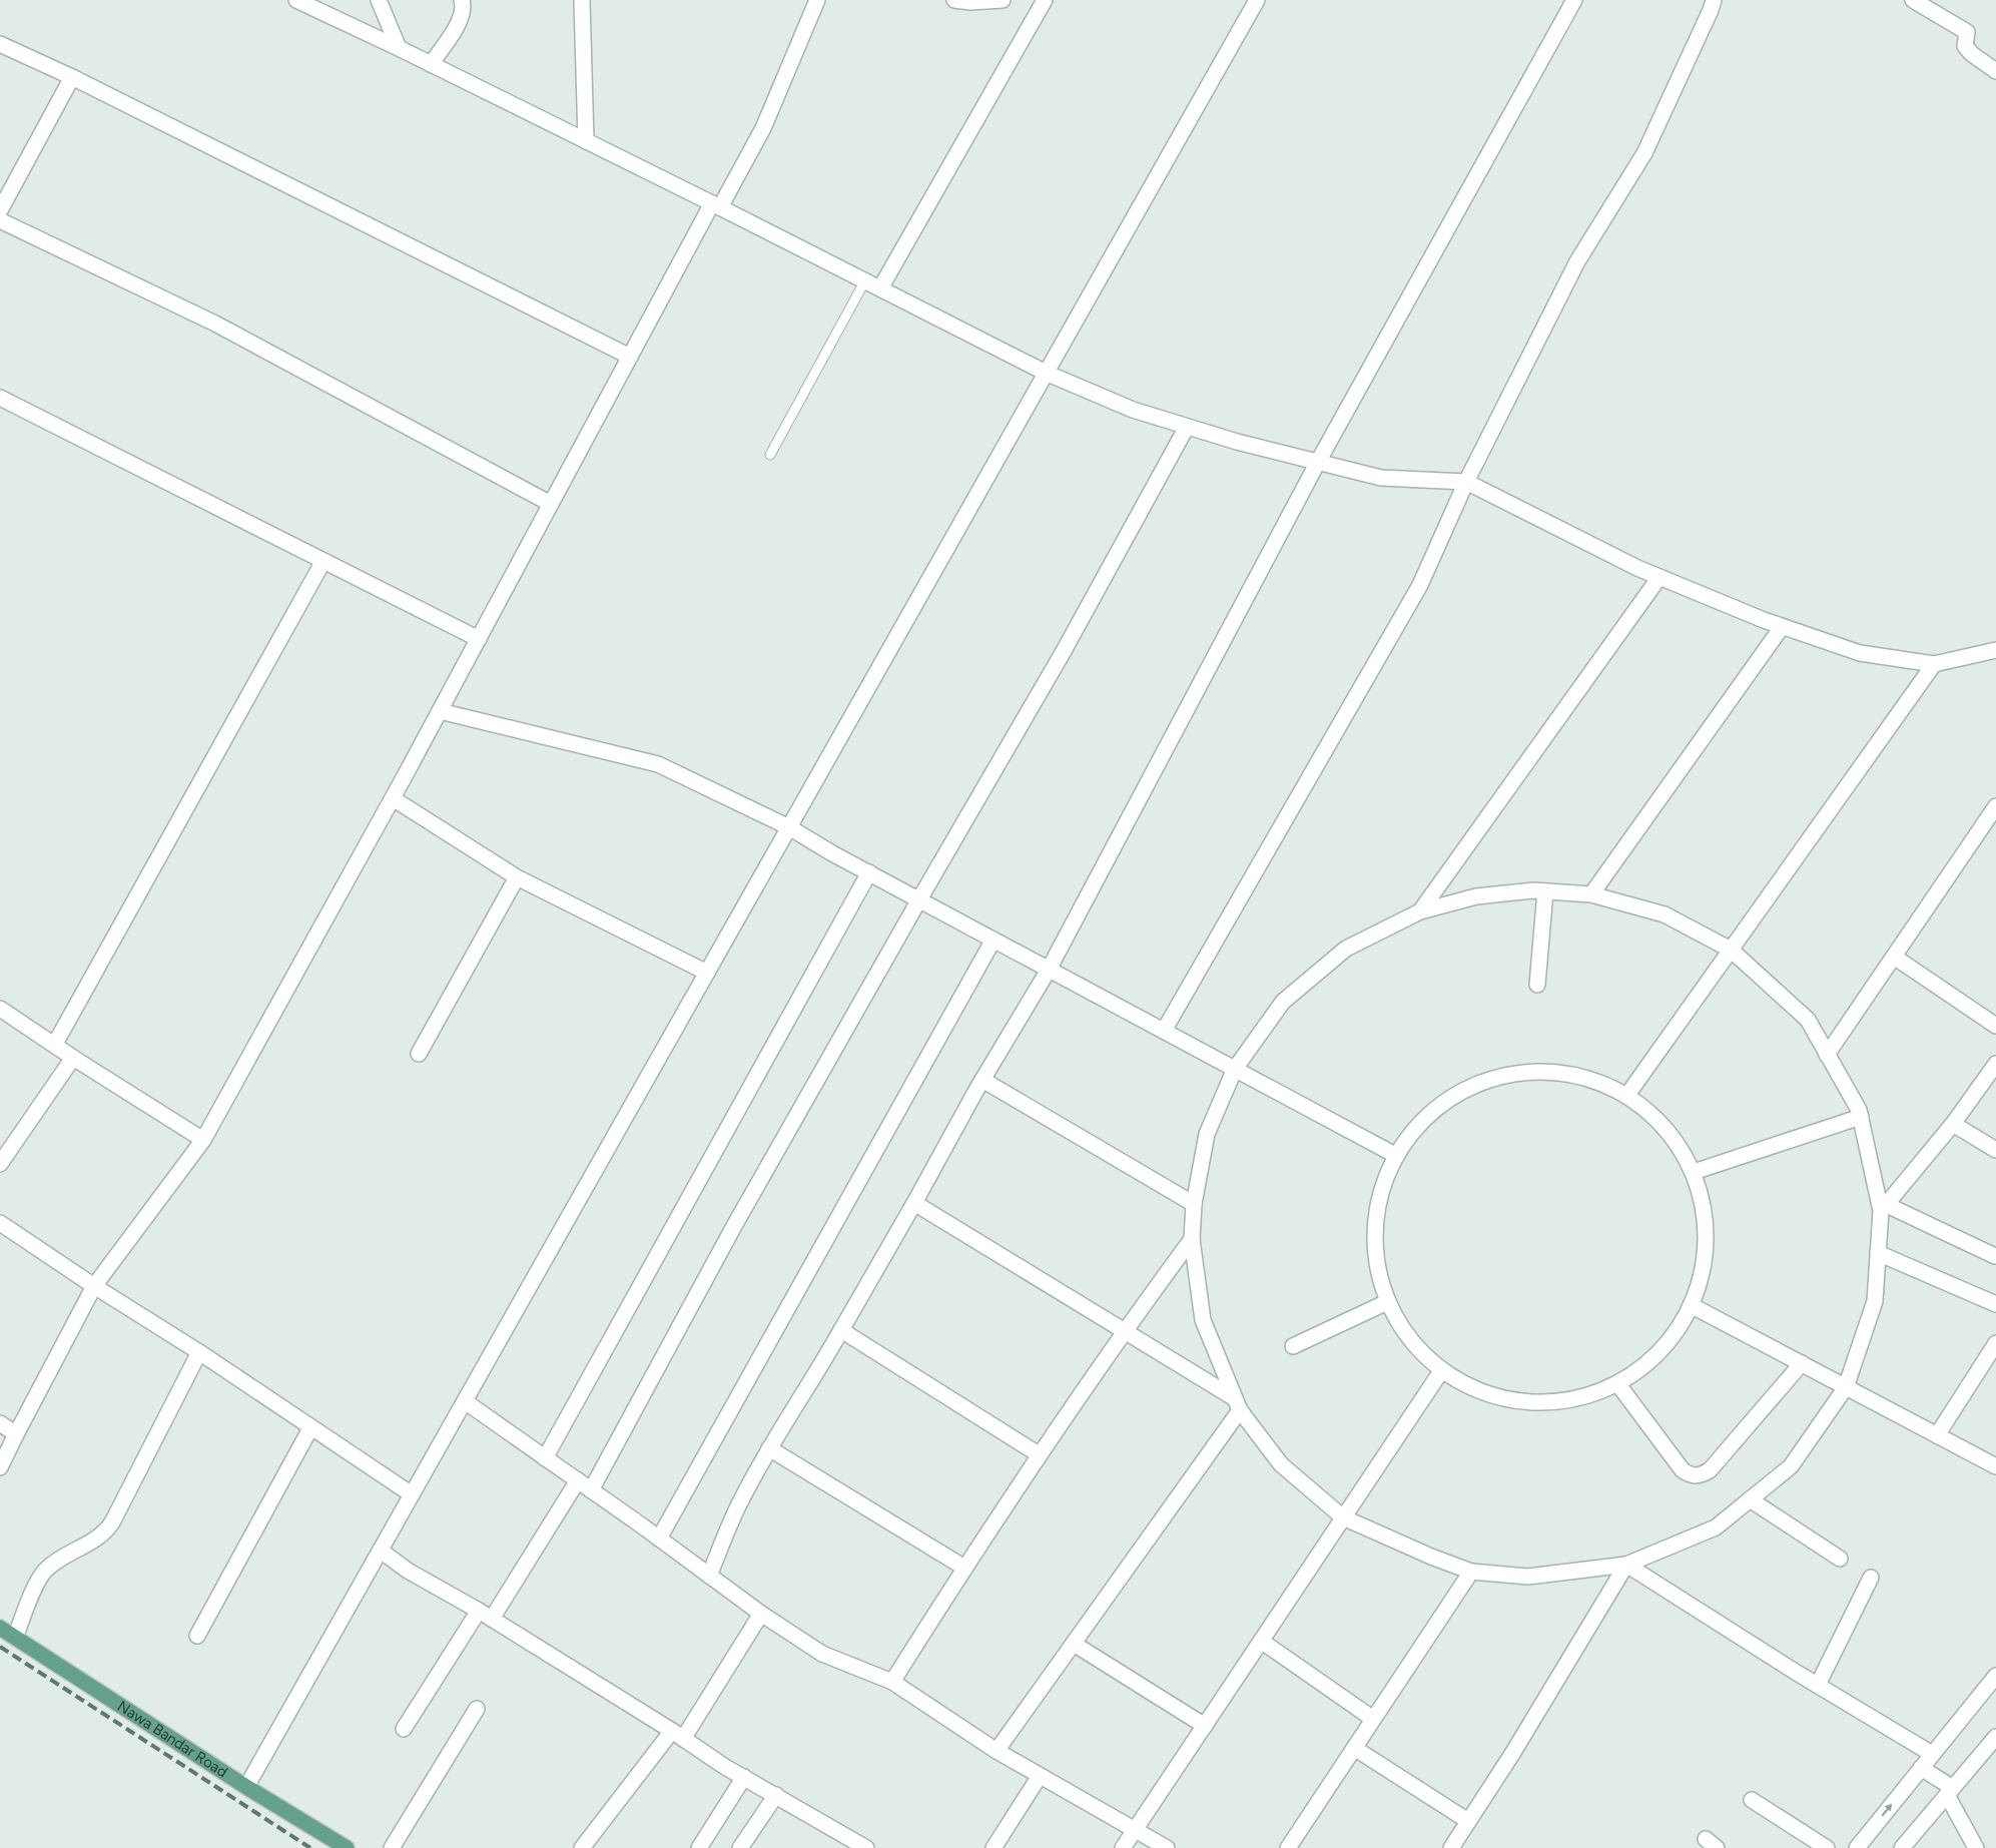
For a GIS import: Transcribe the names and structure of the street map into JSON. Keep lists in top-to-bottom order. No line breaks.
{"streets":{"main road":["Nawa Bandar Road"]}}
